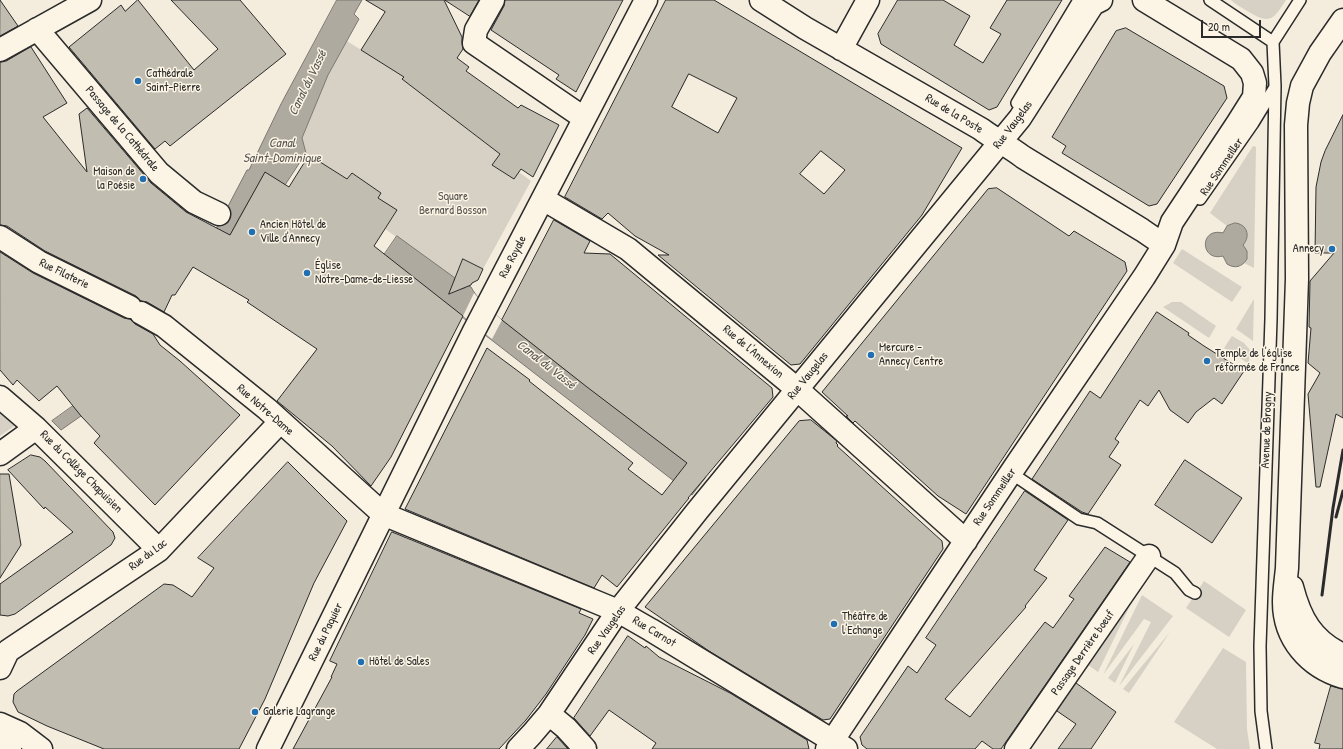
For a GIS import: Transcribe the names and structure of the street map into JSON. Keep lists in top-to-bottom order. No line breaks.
{"streets":{"street":["Rue de la Poste","Rue Vaugelas","Passage de la Cathédrale","Rue Sommeiller","Rue Royale","Rue Filaterie","Rue de l'Annexion","Rue Notre-Dame","Avenue de Brogny","Rue du Collège Chapuisien","Rue du Lac","Rue du Paquier","Rue Carnot","Passage Derrière boeuf"]},"crossings":[["Rue de la Poste","Rue Vaugelas"],["Rue de la Poste","Rue Sommeiller"],["Rue Vaugelas","Rue de l'Annexion"],["Rue Vaugelas","Rue Carnot"],["Rue Sommeiller","Rue de l'Annexion"],["Rue Sommeiller","Avenue de Brogny"],["Rue Sommeiller","Rue Carnot"],["Rue Royale","Rue de l'Annexion"],["Rue Royale","Rue Notre-Dame"],["Rue Royale","Rue du Paquier"],["Rue Royale","Rue Carnot"],["Rue Filaterie","Rue Notre-Dame"],["Rue Notre-Dame","Rue du Lac"],["Rue Notre-Dame","Rue du Paquier"],["Rue Notre-Dame","Rue Carnot"],["Rue du Collège Chapuisien","Rue du Lac"],["Rue du Paquier","Rue Carnot"]],"water":["Canal du Vassé","Canal Saint-Dominique"],"parks":["Square Bernard Bosson"],"places":["Cathédrale Saint-Pierre","Maison de la Poésie","Ancien Hôtel de Ville d'Annecy","Annecy","Église Notre-Dame-de-Liesse","Mercure - Annecy Centre","Temple de l'église réformée de France","Théâtre de l'Echange","Hôtel de Sales","Galerie Lagrange"],"scale_bar":"20 m"}
